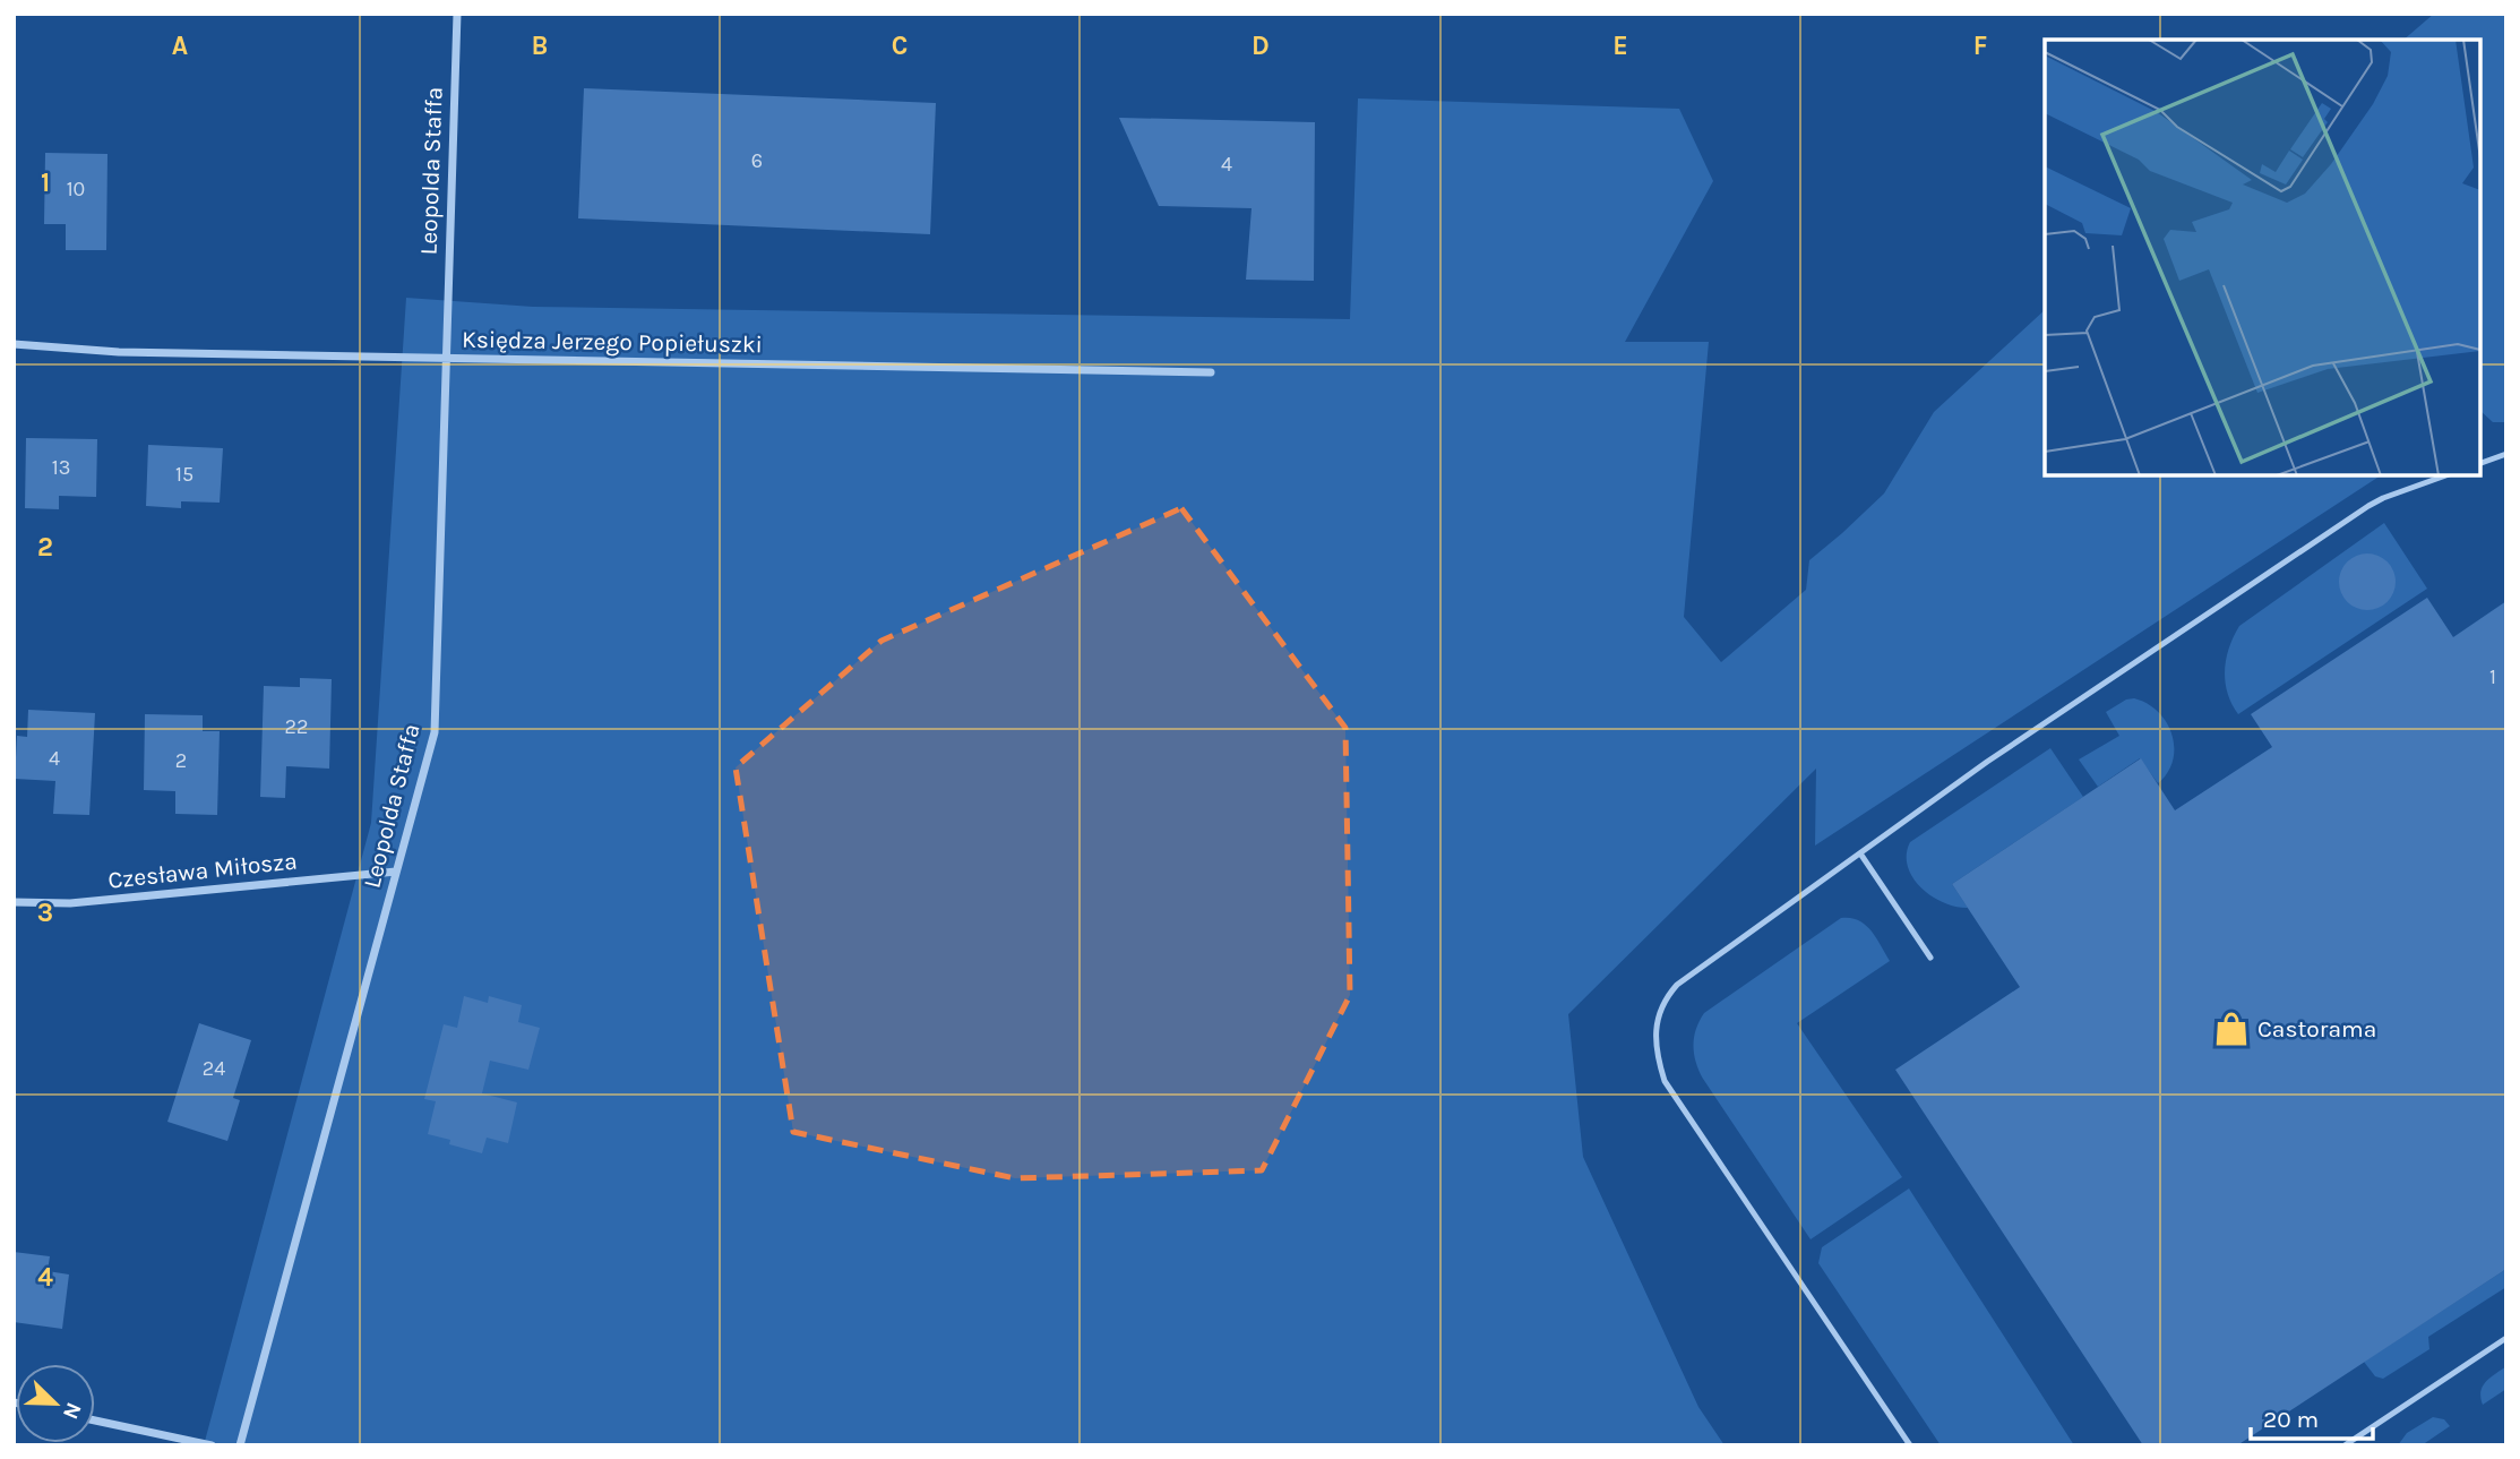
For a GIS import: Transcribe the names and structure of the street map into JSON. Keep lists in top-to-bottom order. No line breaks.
{"streets":{"street":["Leopolda Staffa","Księdza Jerzego Popiełuszki","Czesława Miłosza"]},"crossings":[["Leopolda Staffa","Księdza Jerzego Popiełuszki"],["Leopolda Staffa","Czesława Miłosza"]],"places":{"shop":["Castorama"]},"house_numbers":["6","4","10","13","15","1","22","4","2","24"],"scale_bar":"20 m","north":"bottom right","grid":{"columns":["A","B","C","D","E","F"],"rows":["1","2","3","4"]}}
